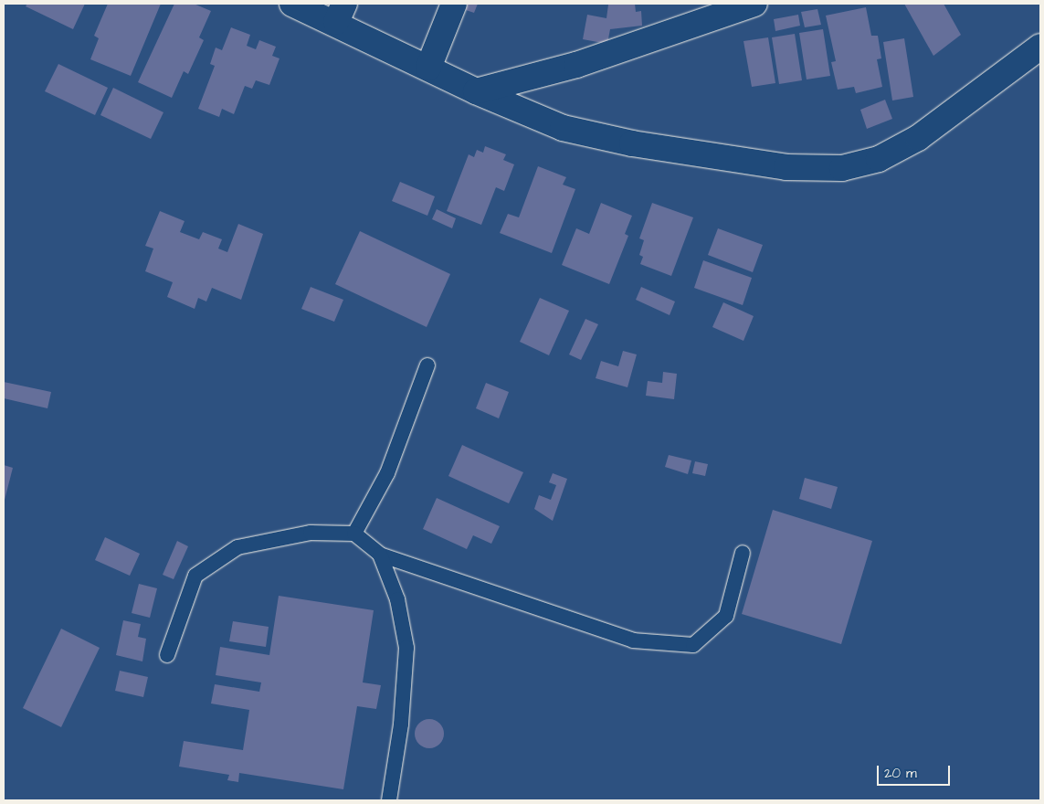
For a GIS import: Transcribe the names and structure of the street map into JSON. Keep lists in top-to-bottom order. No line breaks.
{"scale_bar":"20 m"}
